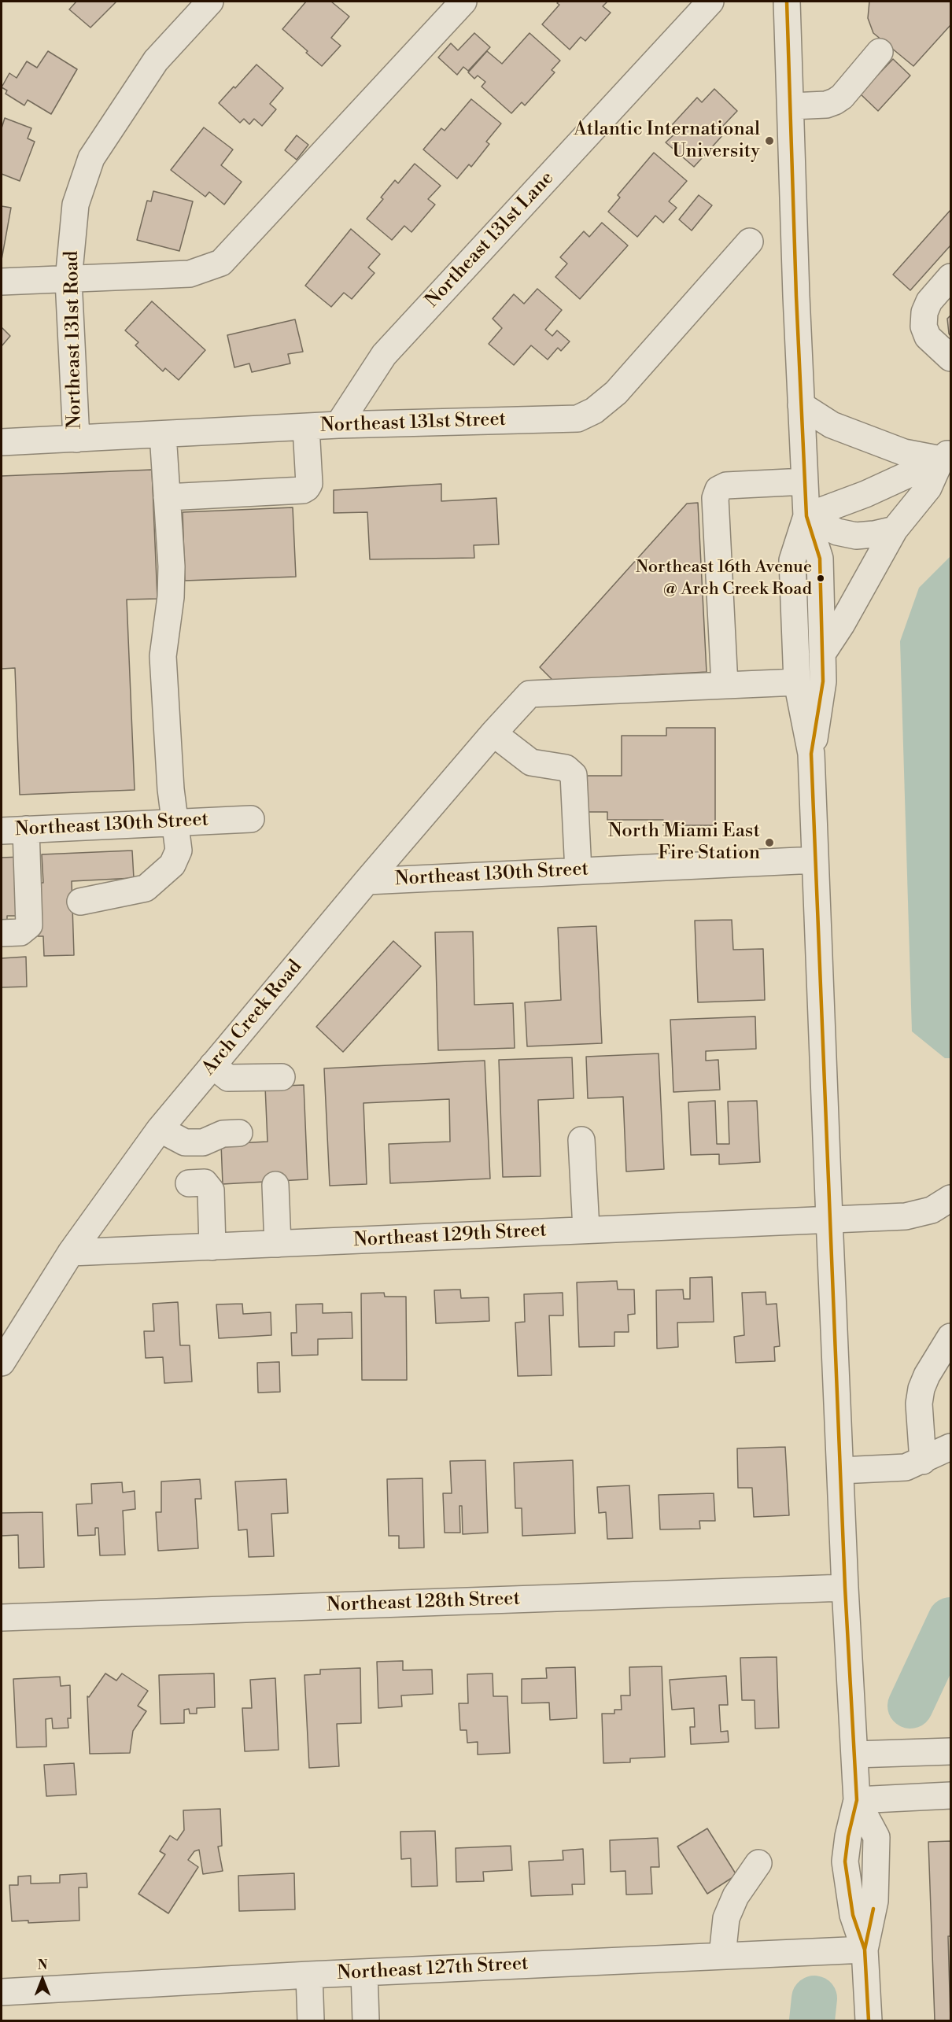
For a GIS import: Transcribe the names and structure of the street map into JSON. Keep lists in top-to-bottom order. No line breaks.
{"streets":{"street":["Northeast 131st Lane","Northeast 131st Road","Northeast 131st Street","Northeast 130th Street","Arch Creek Road","Northeast 129th Street","Northeast 128th Street","Northeast 127th Street"]},"crossings":[["Northeast 131st Lane","Northeast 131st Street"],["Northeast 131st Road","Northeast 131st Street"],["Northeast 130th Street","Arch Creek Road"],["Arch Creek Road","Northeast 129th Street"]],"places":["Atlantic International University","Northeast 16th Avenue @ Arch Creek Road","North Miami East Fire Station"],"north":"top"}
